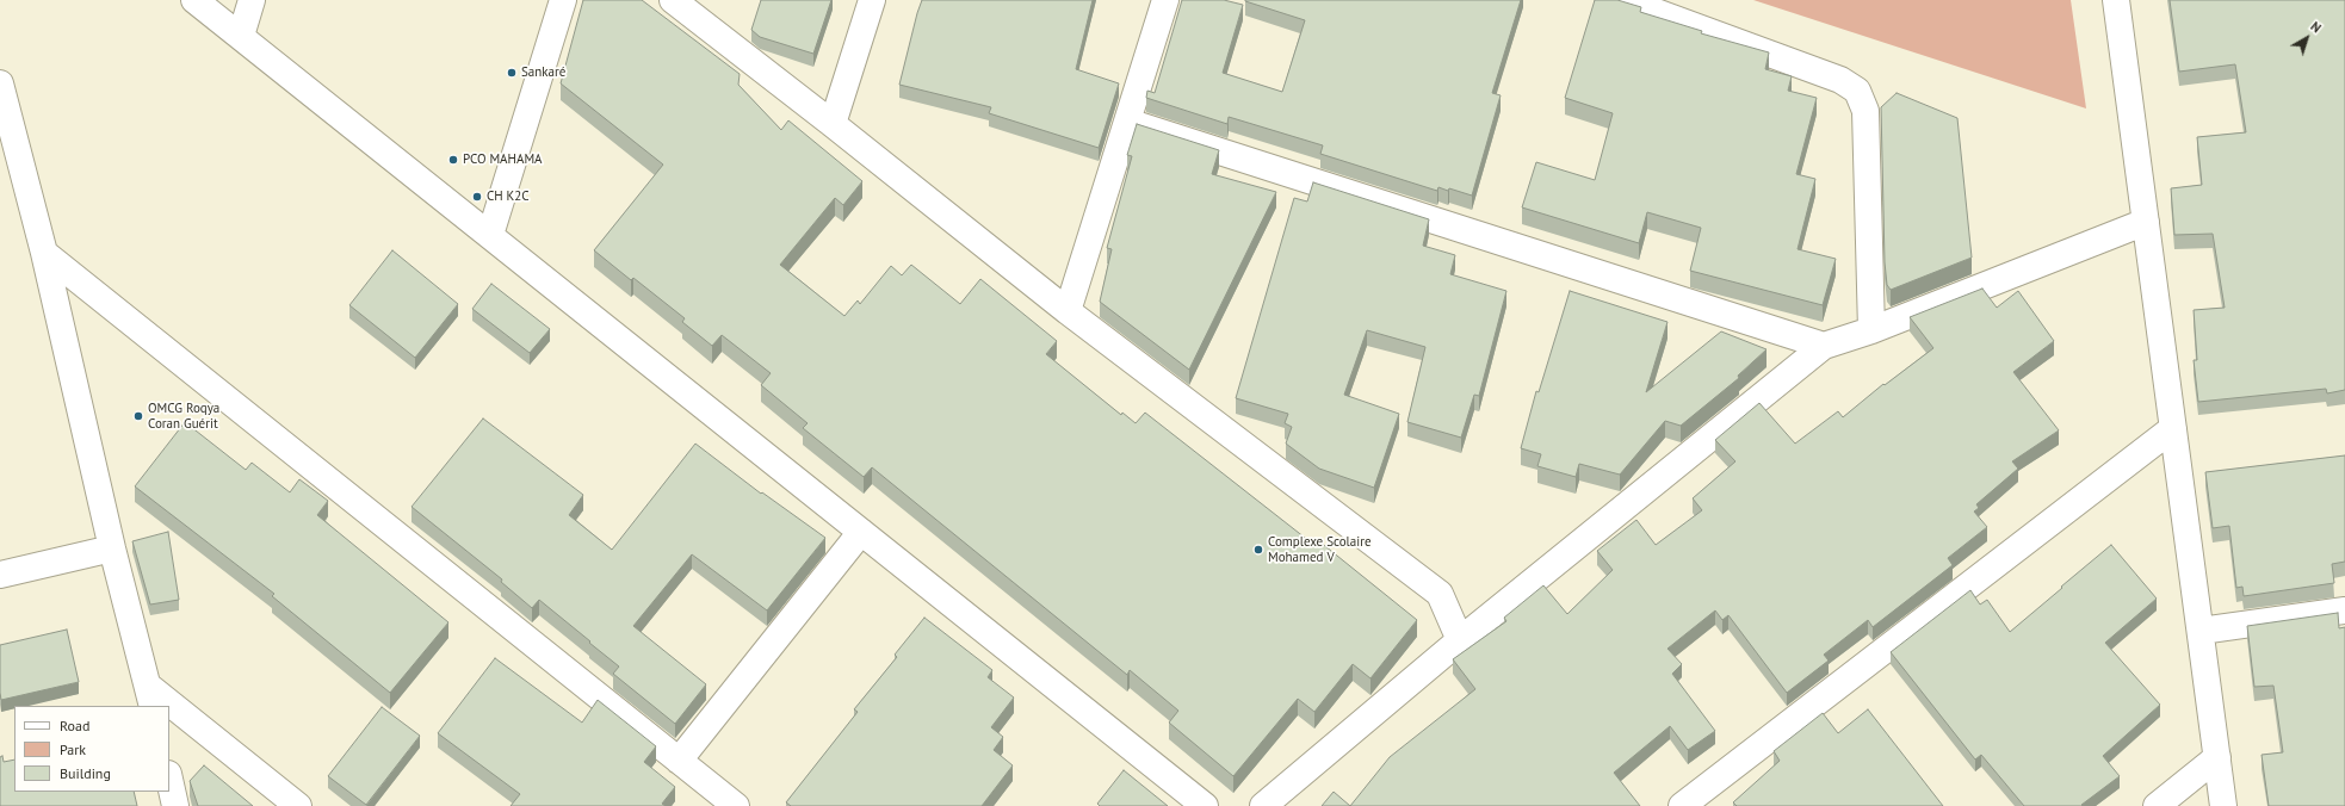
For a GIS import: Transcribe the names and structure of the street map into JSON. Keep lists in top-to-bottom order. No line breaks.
{"places":["Sankaré","PCO MAHAMA","CH K2C","OMCG Roqya Coran Guérit","Complexe Scolaire Mohamed V"],"legend":["Road","Park","Building"],"north":"top right"}
